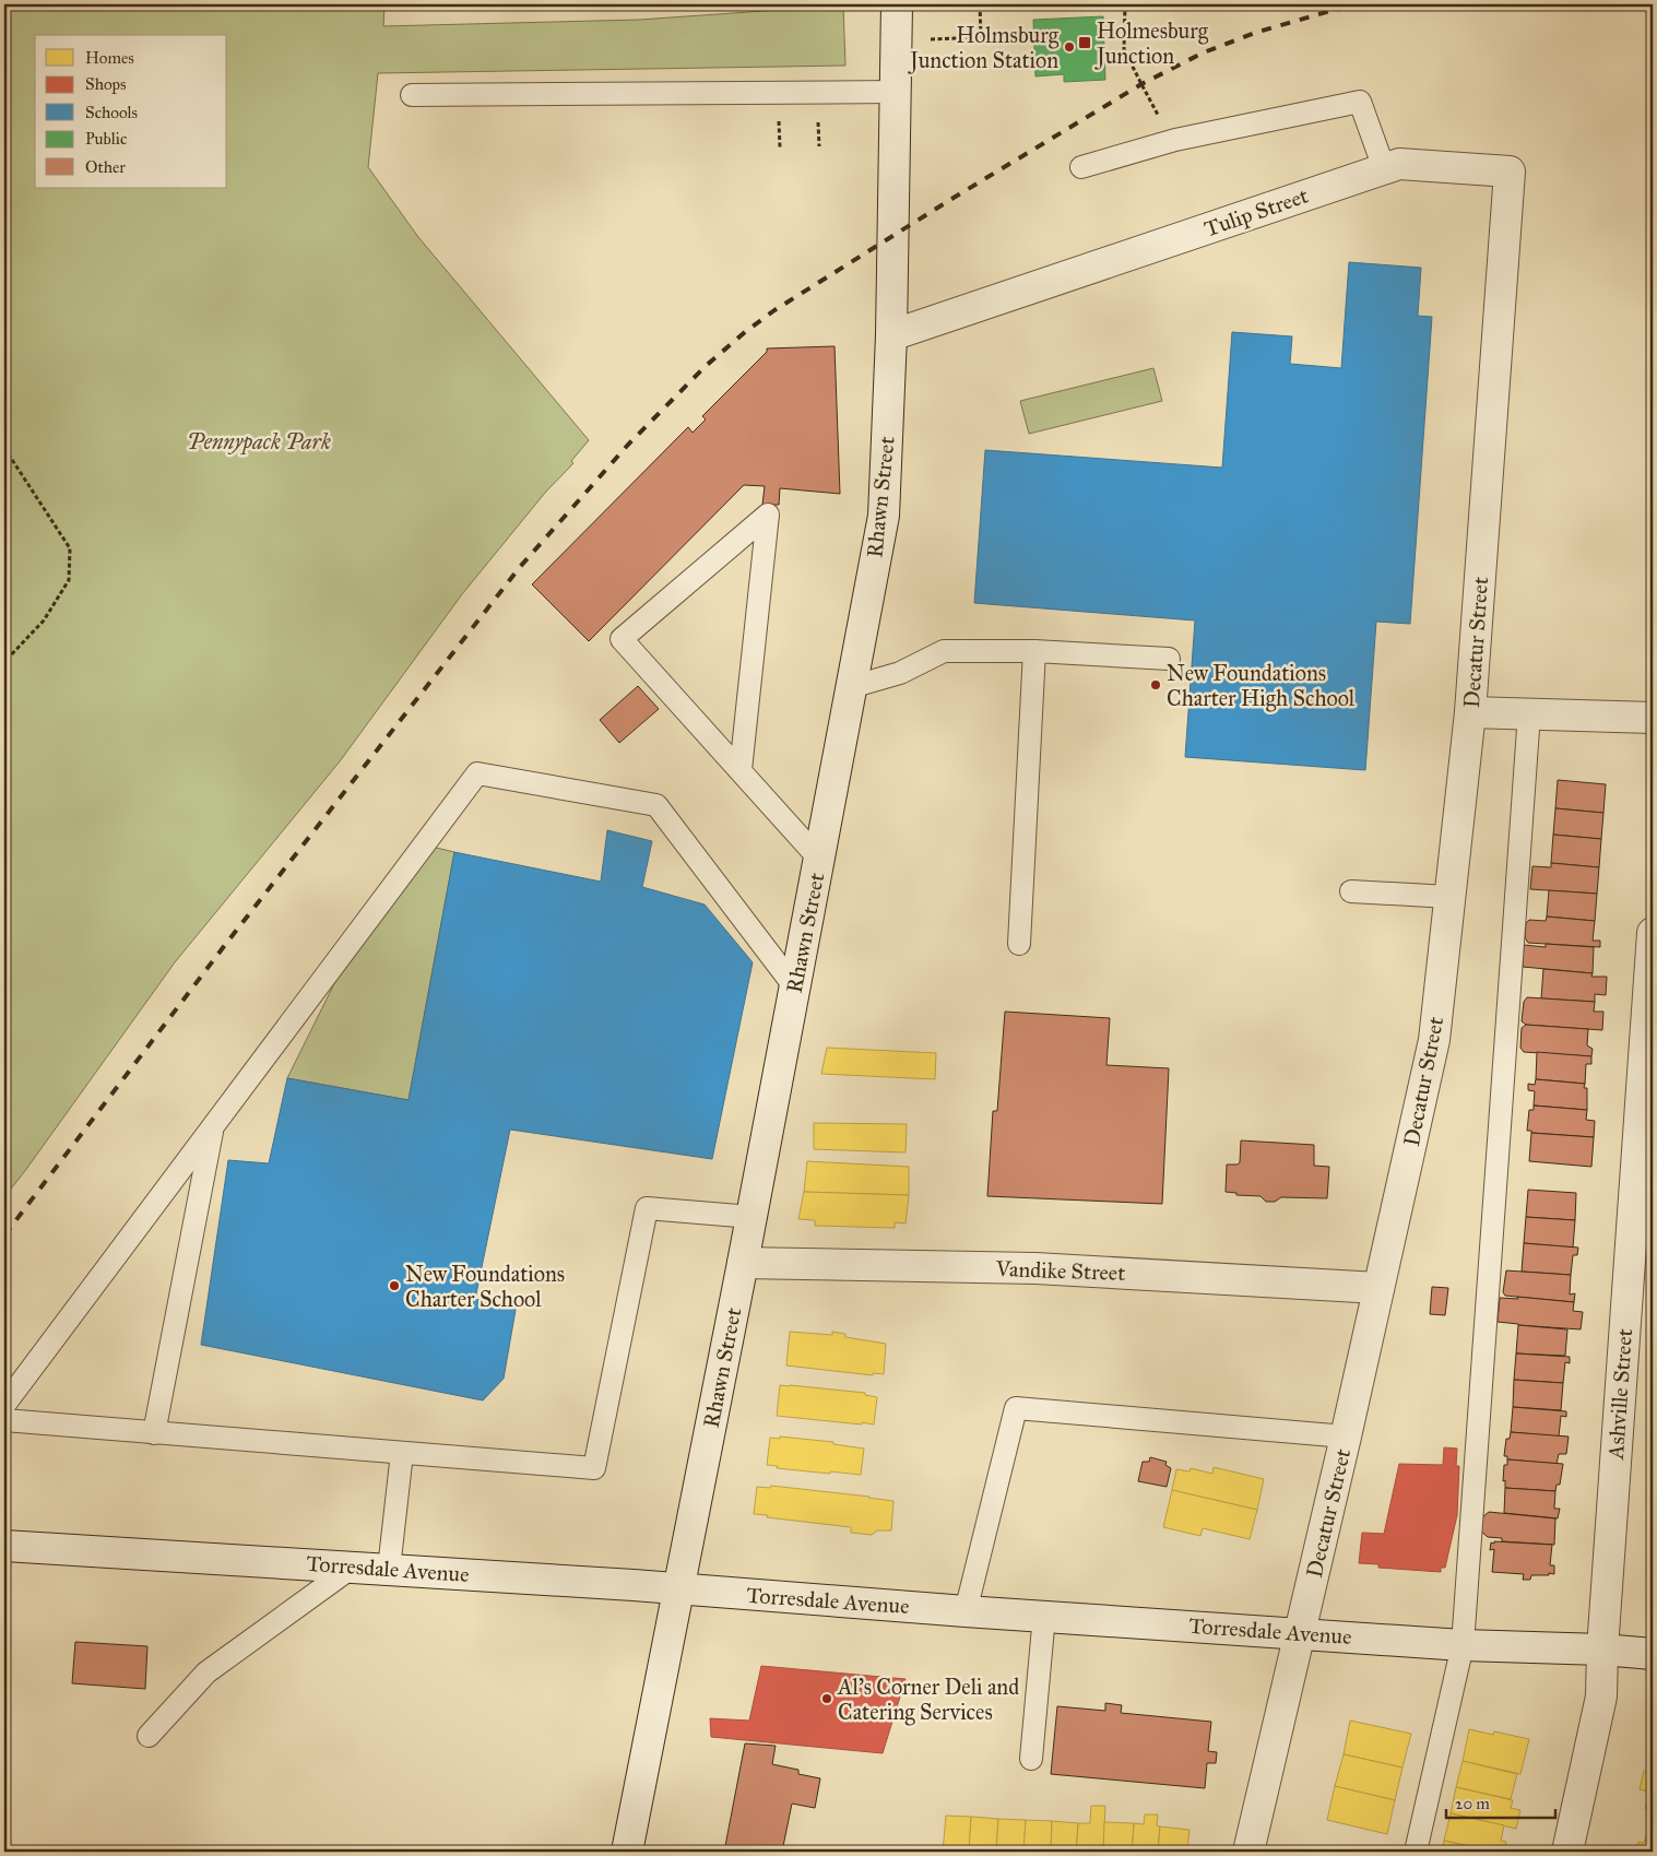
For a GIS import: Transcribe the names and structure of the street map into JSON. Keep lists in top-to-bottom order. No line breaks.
{"streets":{"street":["Tulip Street","Rhawn Street","Decatur Street","Vandike Street","Ashville Street","Torresdale Avenue"]},"crossings":[["Tulip Street","Rhawn Street"],["Tulip Street","Decatur Street"],["Rhawn Street","Vandike Street"],["Rhawn Street","Torresdale Avenue"],["Decatur Street","Vandike Street"],["Decatur Street","Torresdale Avenue"],["Ashville Street","Torresdale Avenue"]],"parks":["Pennypack Park"],"places":{"transit":["Holmesburg Junction"],"other":["Holmsburg Junction Station","New Foundations Charter High School","New Foundations Charter School","Al's Corner Deli and Catering Services"]},"legend":["Homes","Shops","Schools","Public","Other"],"scale_bar":"20 m"}
